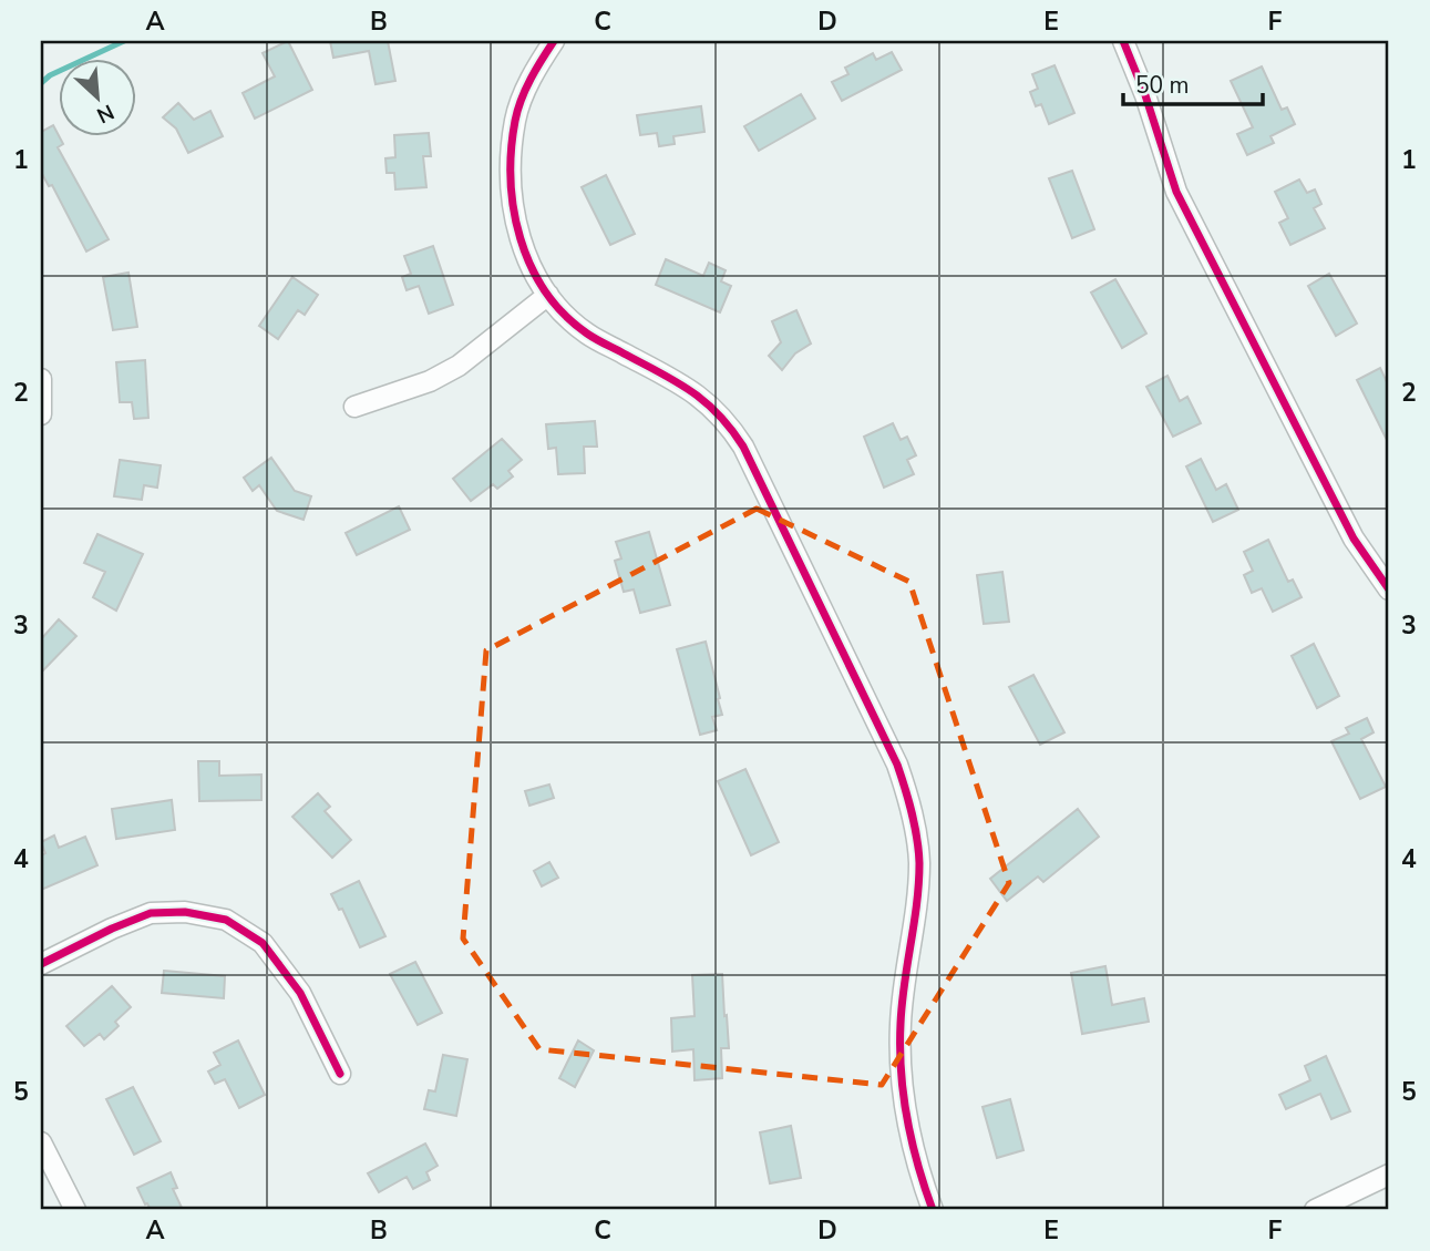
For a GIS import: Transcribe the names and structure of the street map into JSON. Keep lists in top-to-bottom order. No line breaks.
{"scale_bar":"50 m","north":"bottom right","grid":{"columns":["A","B","C","D","E","F"],"rows":["1","2","3","4","5"]}}
